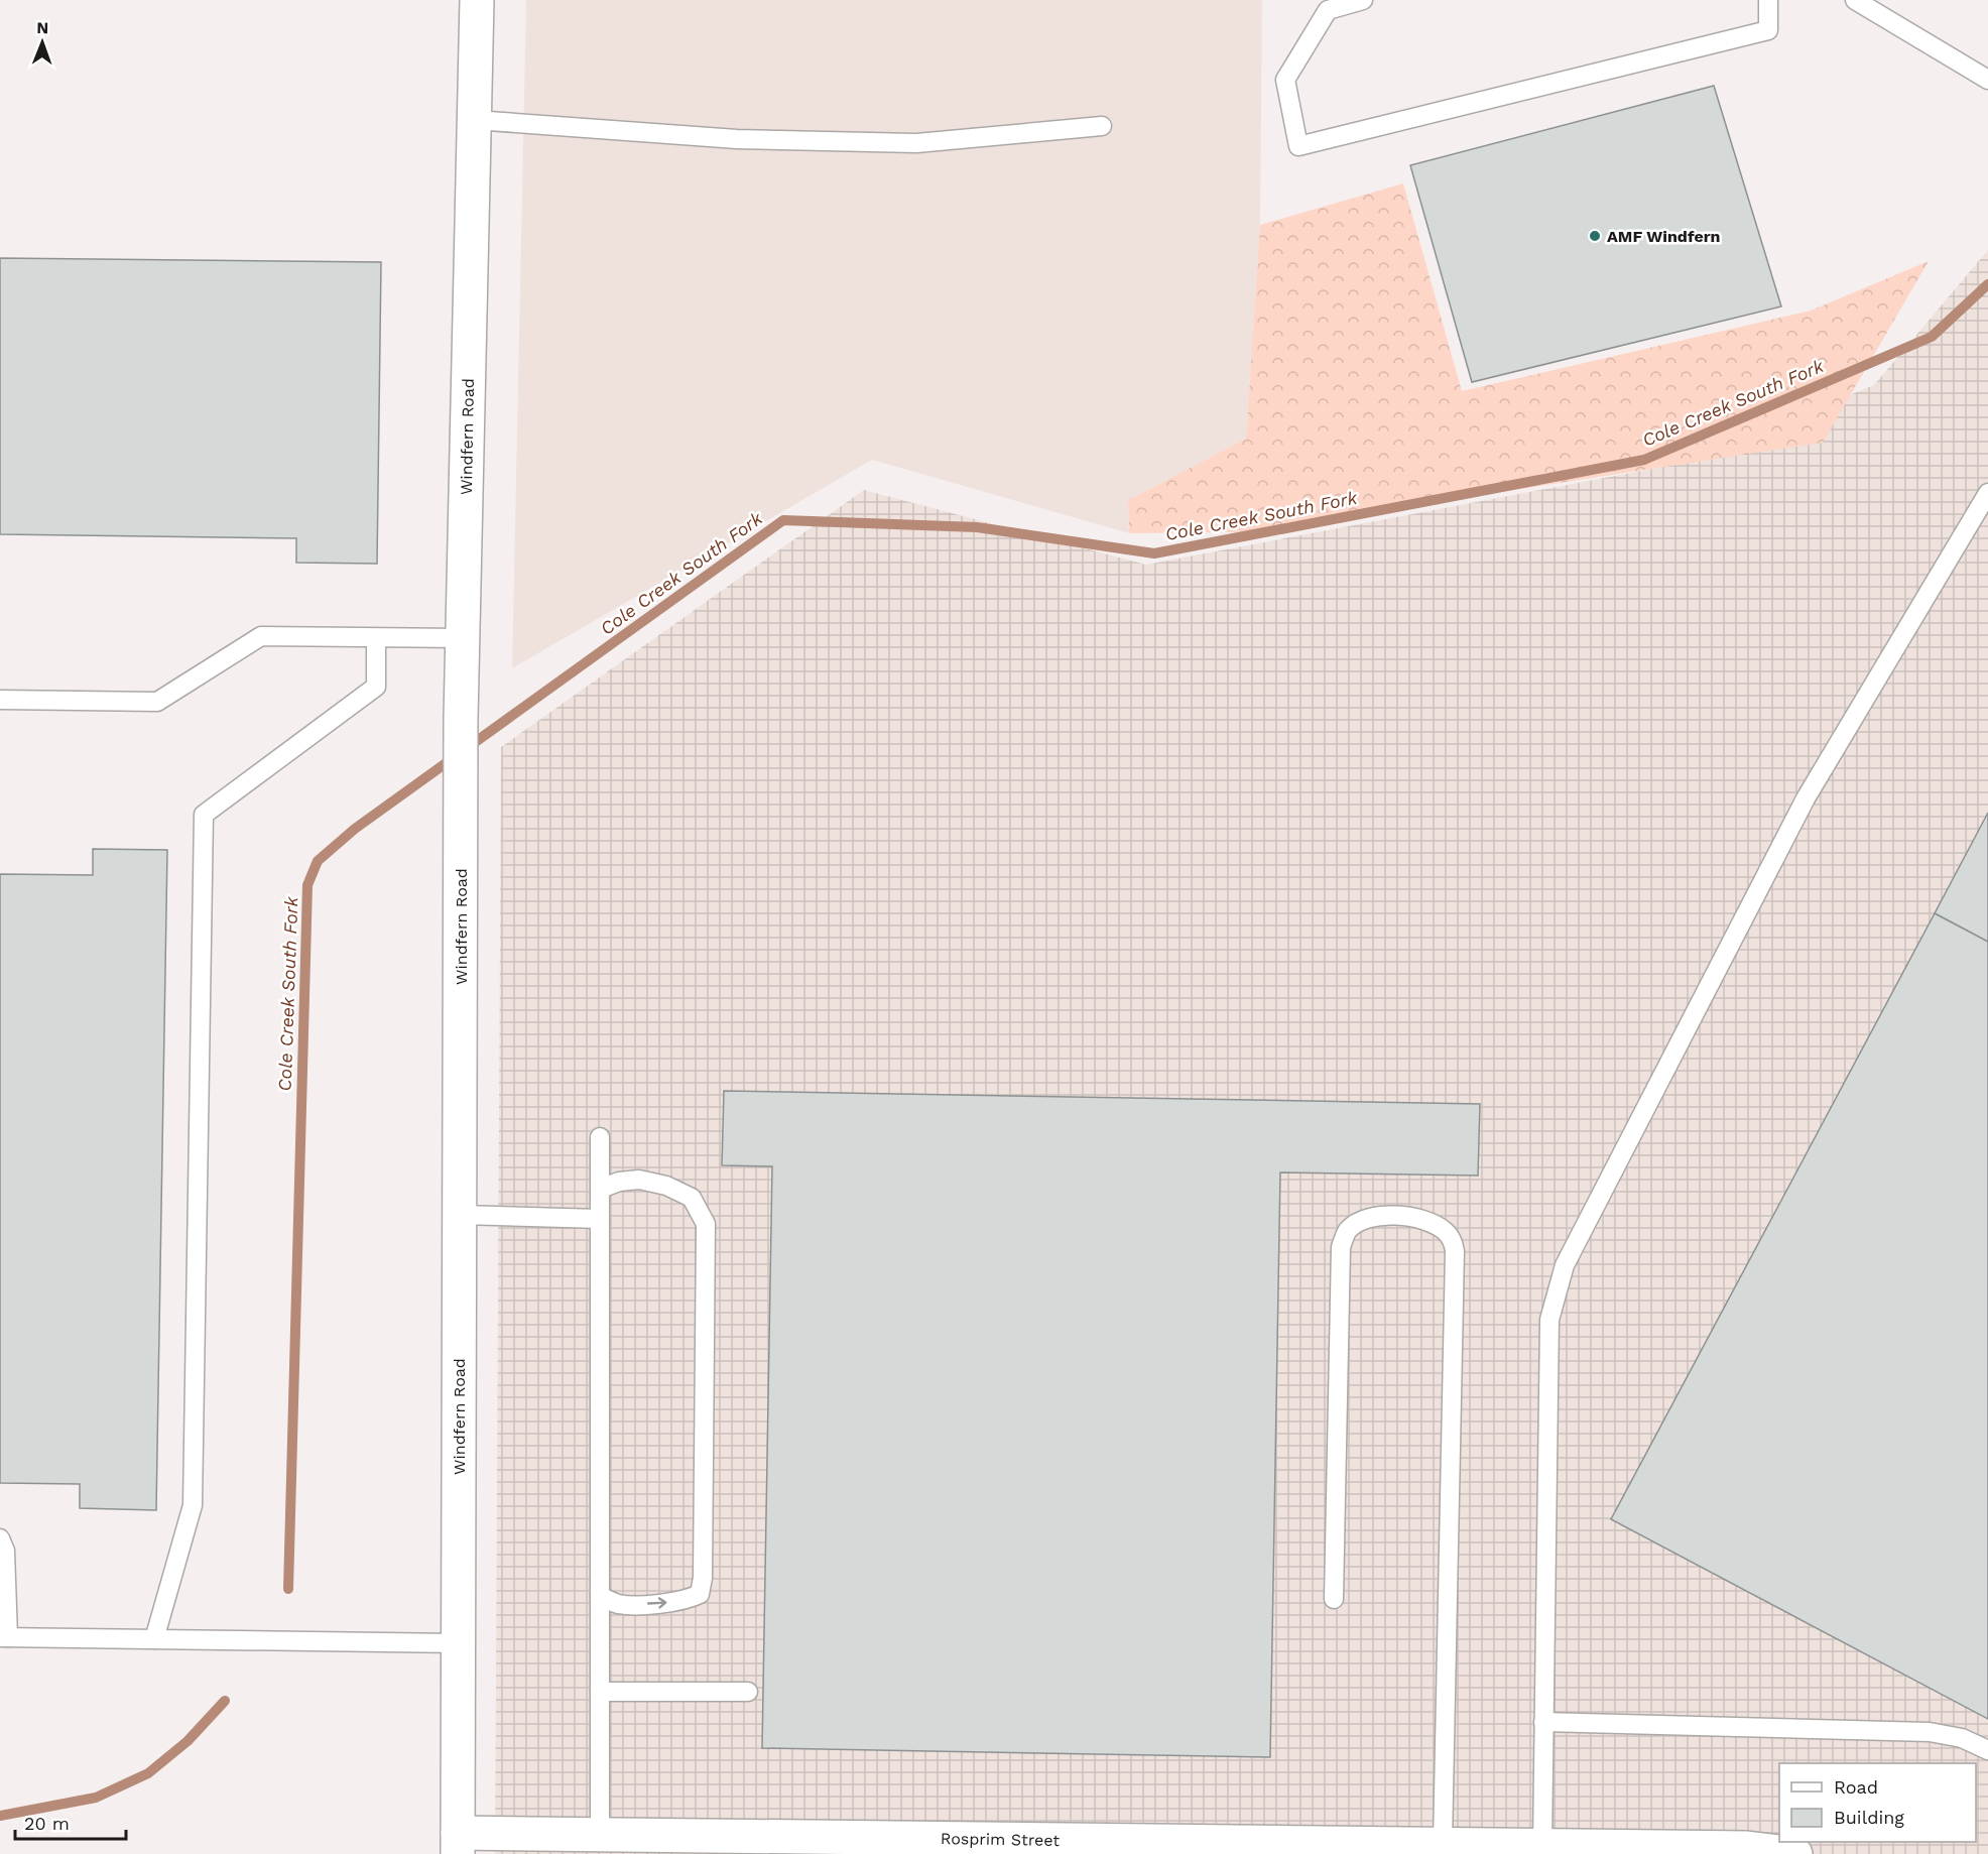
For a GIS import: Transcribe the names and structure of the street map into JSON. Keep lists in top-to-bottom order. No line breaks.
{"streets":{"street":["Windfern Road","Rosprim Street"]},"crossings":[["Windfern Road","Rosprim Street"]],"water":["Cole Creek South Fork"],"places":["AMF Windfern"],"legend":["Road","Building"],"scale_bar":"20 m","north":"top"}
